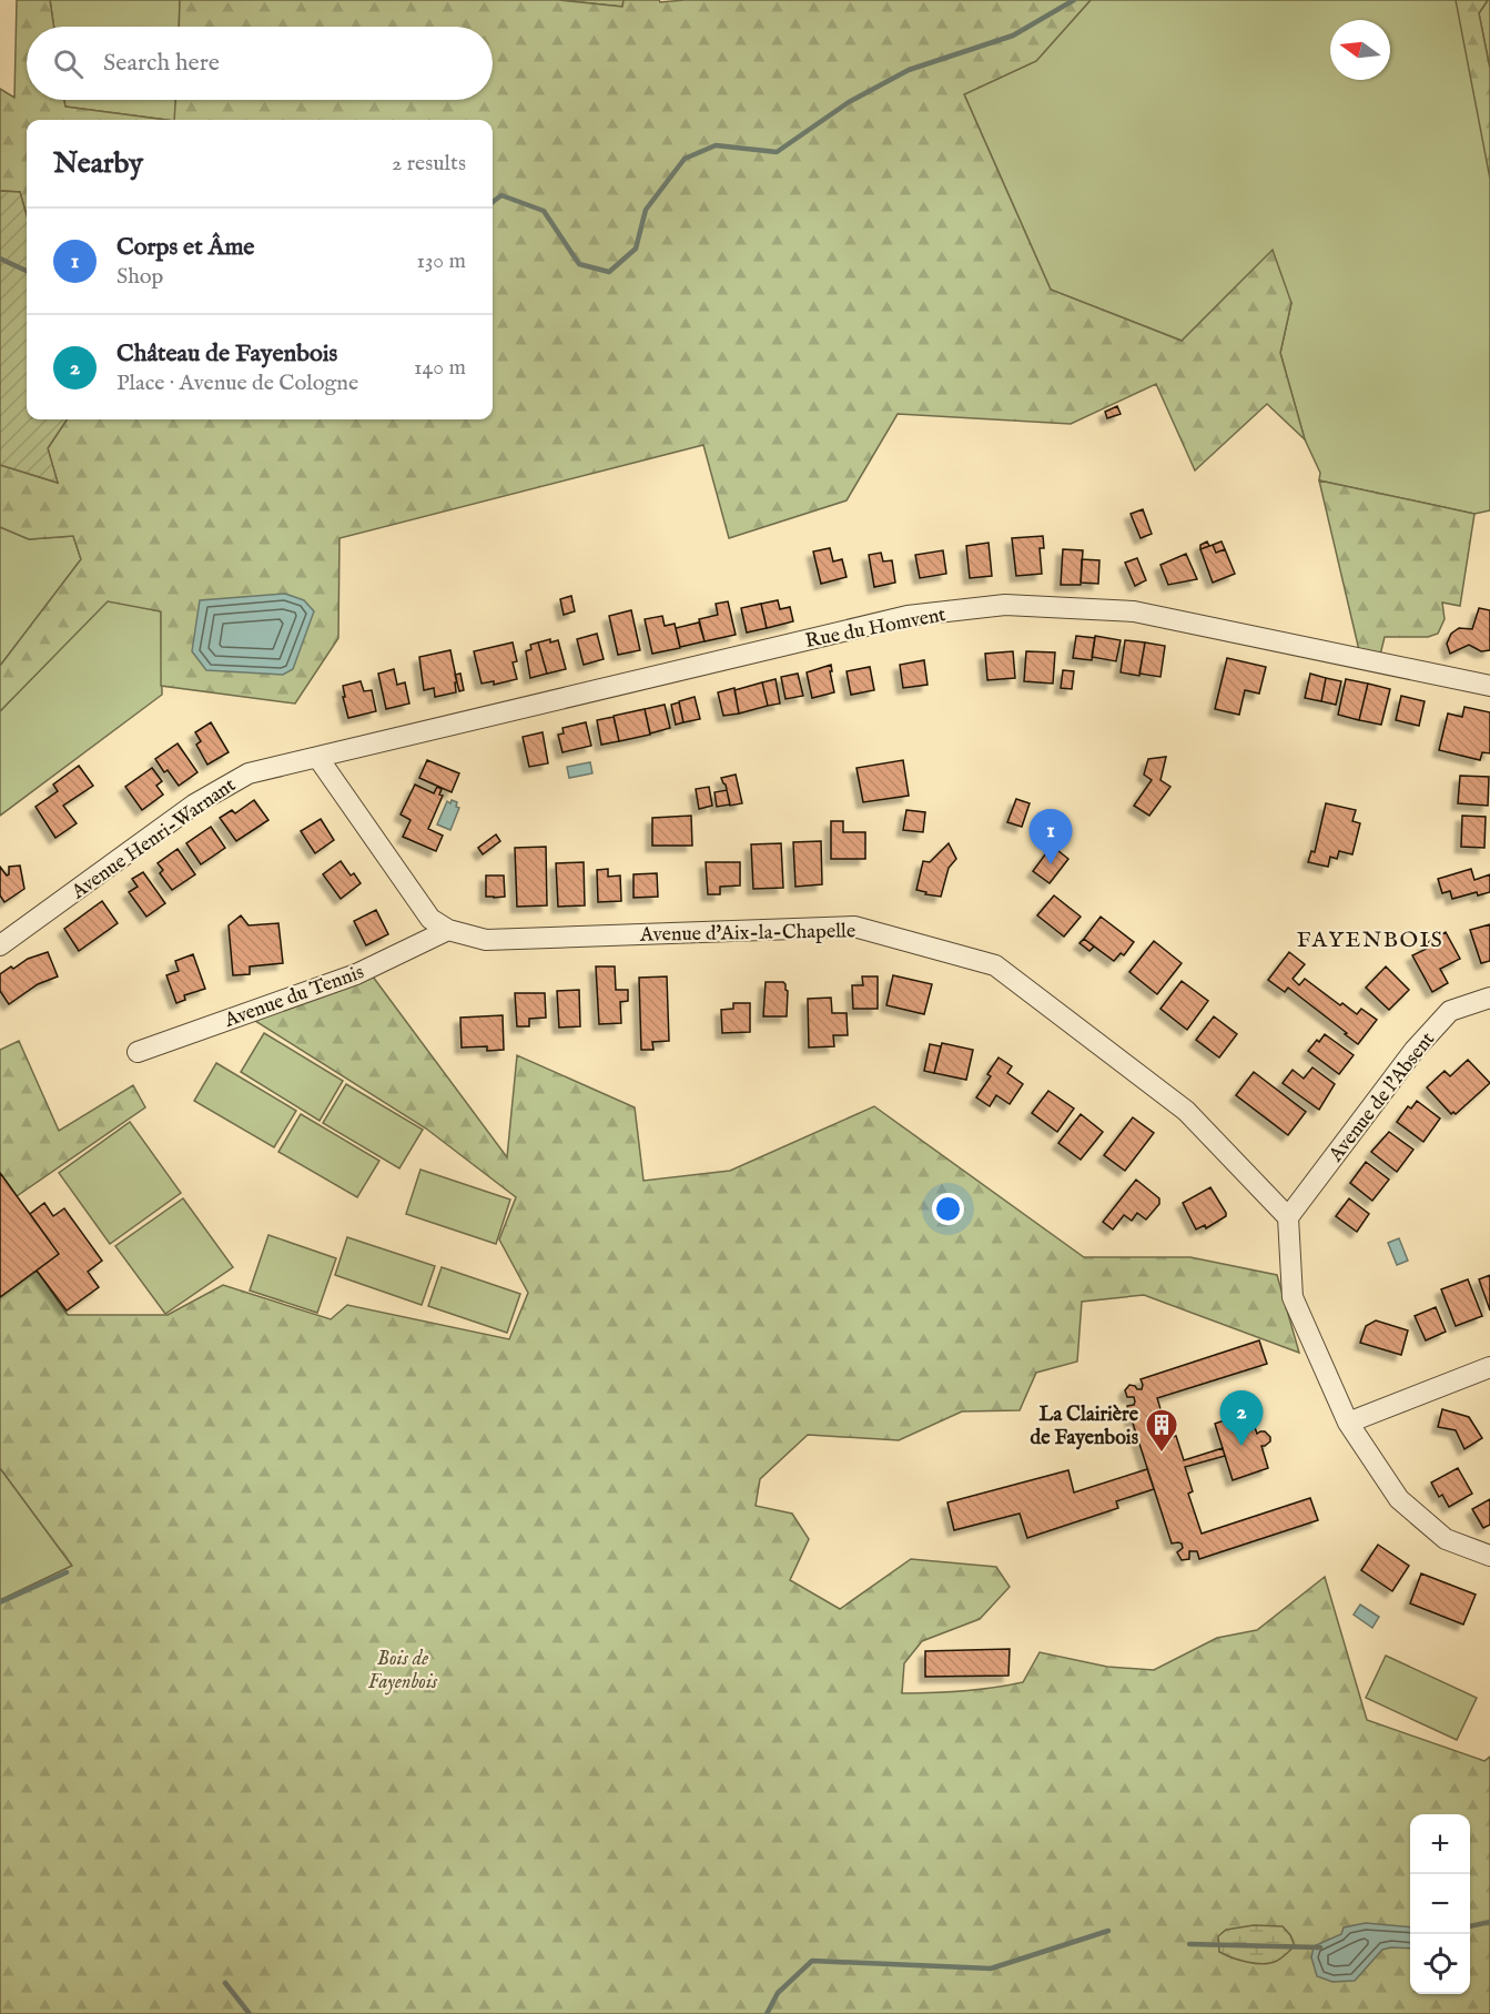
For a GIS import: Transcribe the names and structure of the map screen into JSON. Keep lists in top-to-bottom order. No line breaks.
{"streets":{"street":["Rue du Homvent","Avenue Henri-Warnant","Avenue d'Aix-la-Chapelle","Avenue du Tennis","Avenue de l'Absent"]},"crossings":[["Rue du Homvent","Avenue Henri-Warnant"],["Rue du Homvent","Avenue d'Aix-la-Chapelle"],["Avenue Henri-Warnant","Avenue d'Aix-la-Chapelle"],["Avenue d'Aix-la-Chapelle","Avenue du Tennis"],["Avenue d'Aix-la-Chapelle","Avenue de l'Absent"]],"districts":["FAYENBOIS"],"parks":["Bois de Fayenbois"],"places":{"building":["La Clairière de Fayenbois"]},"north":"left","page":{"search":"Search here","heading":["Nearby","2 results"],"list":[{"mark":"1","name":"Corps et Âme","note":"Shop","value":"130 m"},{"mark":"2","name":"Château de Fayenbois","note":"Place · Avenue de Cologne","value":"140 m"}],"pins":["1","2"],"map_buttons":["+","−"]}}
